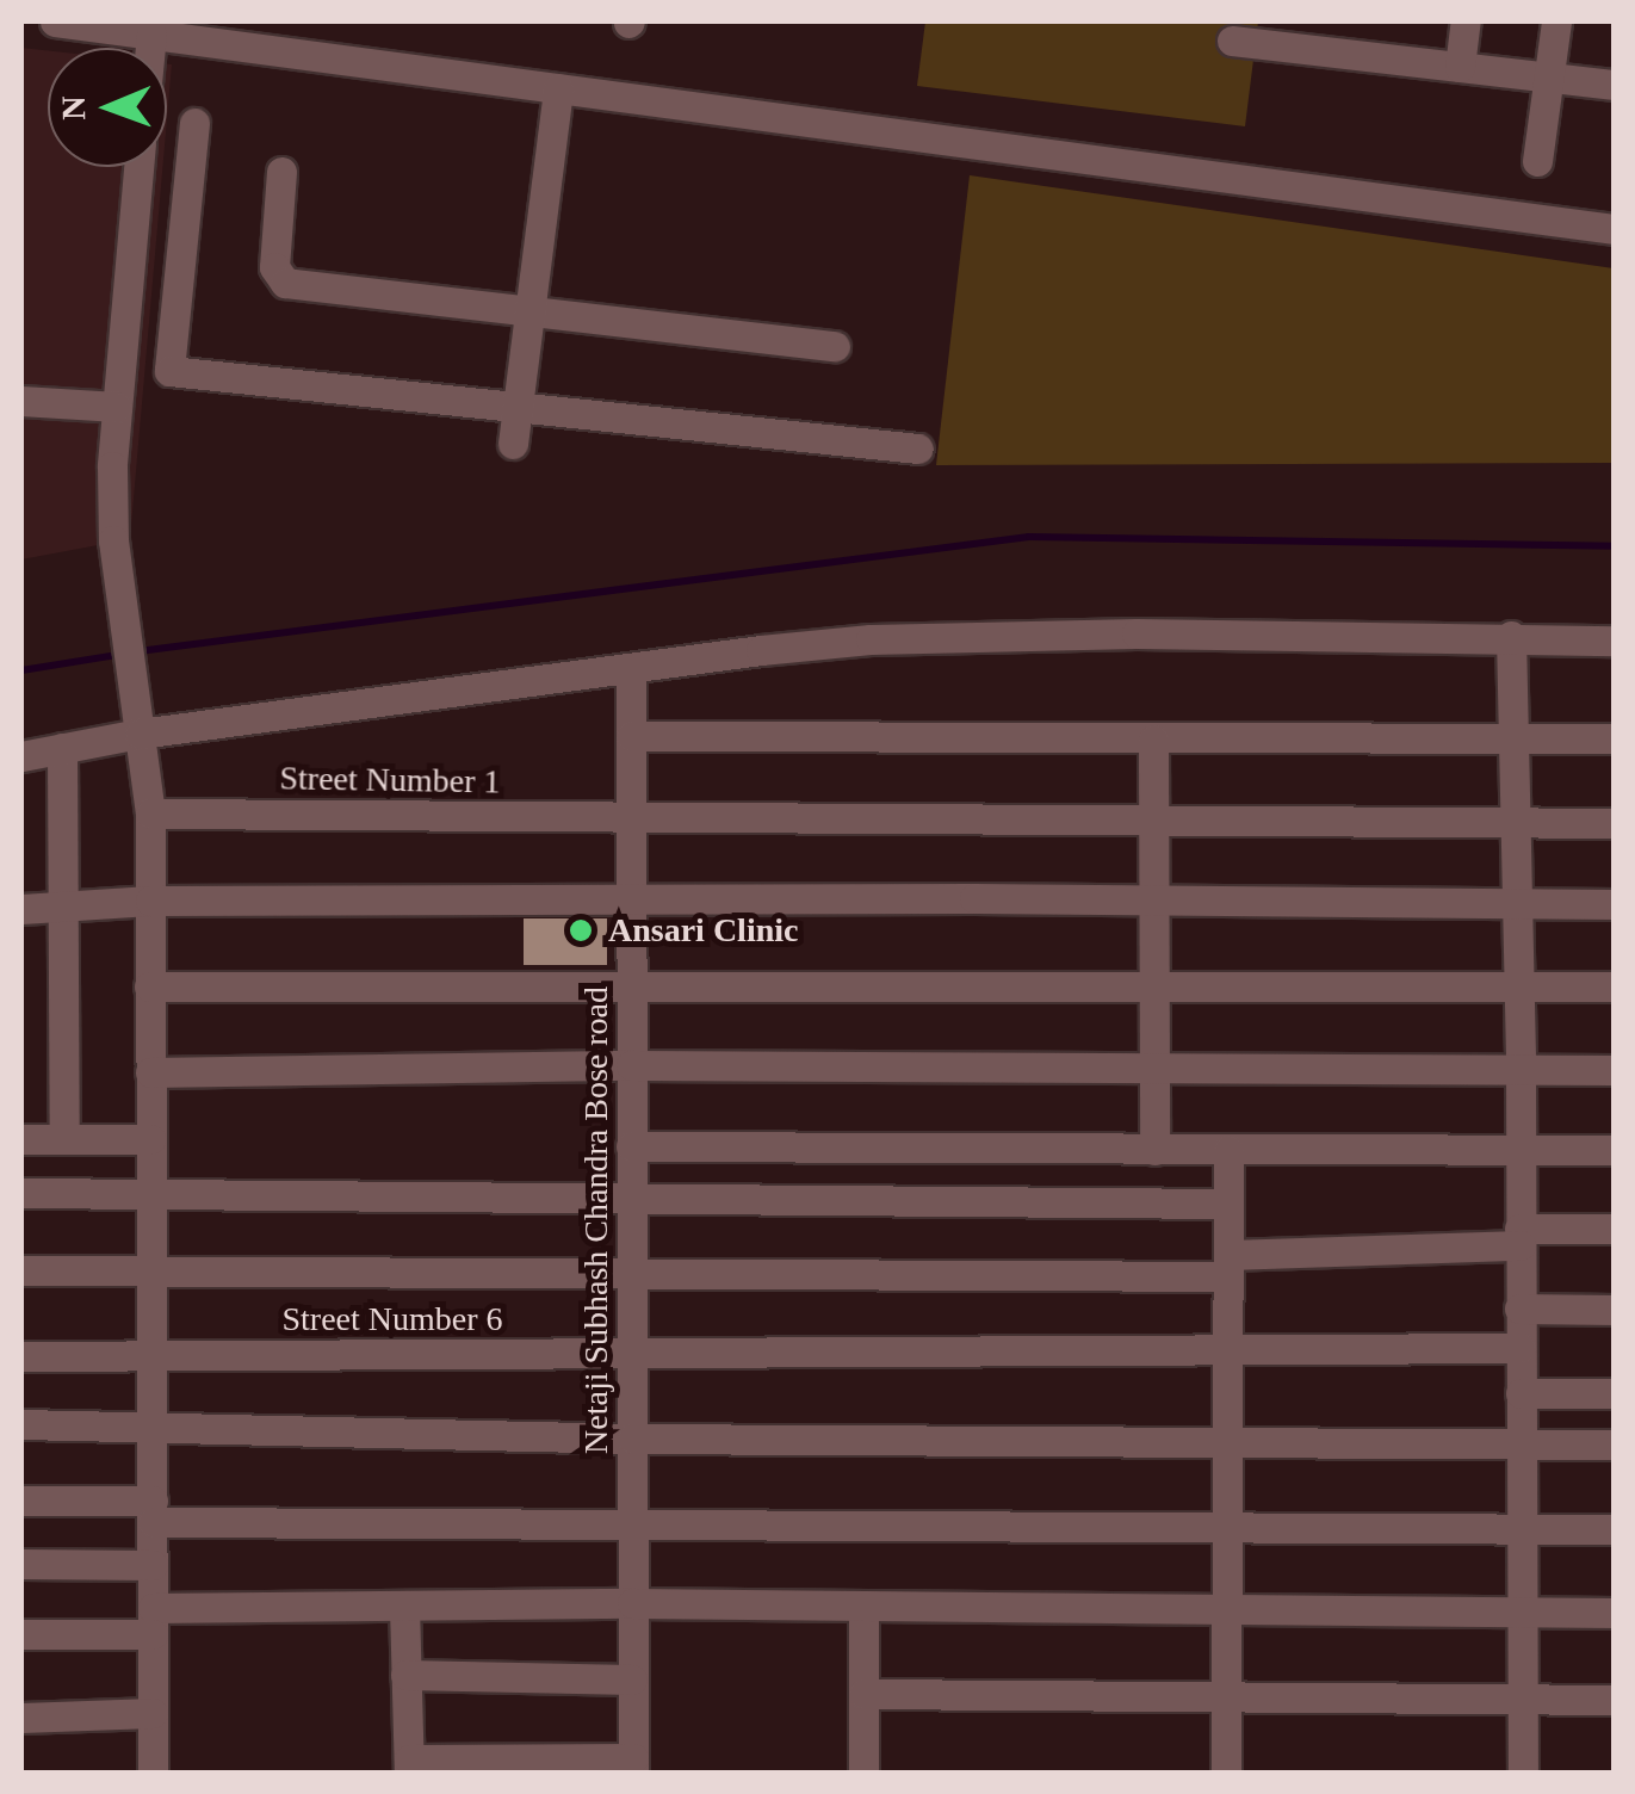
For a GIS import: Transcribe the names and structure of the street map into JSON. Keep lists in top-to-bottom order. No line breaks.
{"streets":{"street":["Street Number 1","Netaji Subhash Chandra Bose road","Street Number 6"]},"crossings":[["Street Number 1","Netaji Subhash Chandra Bose road"],["Netaji Subhash Chandra Bose road","Street Number 6"]],"places":["Ansari Clinic"],"north":"left"}
